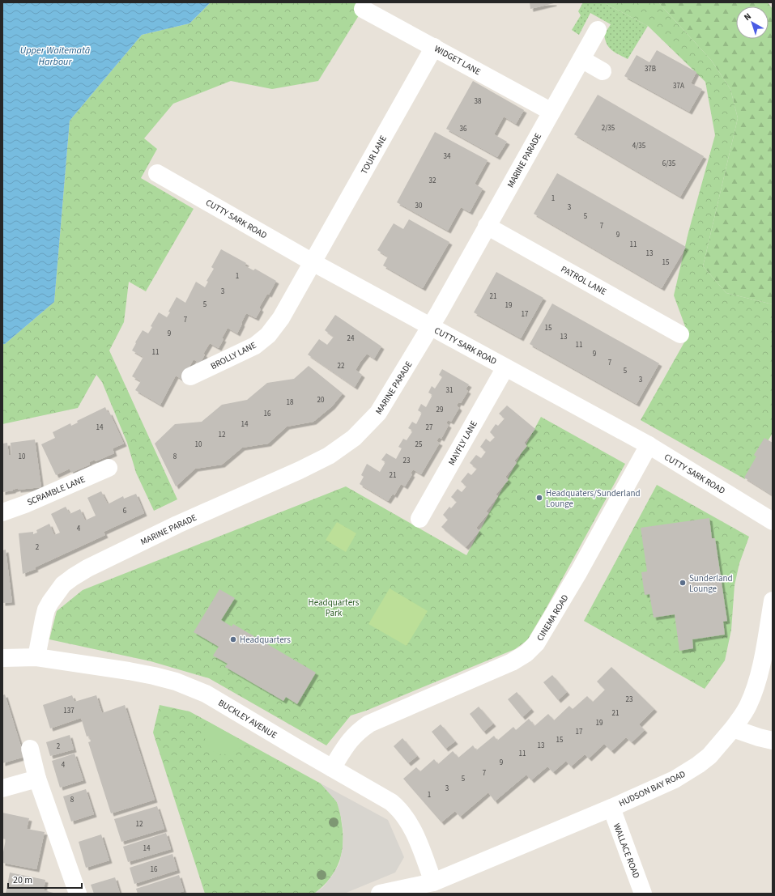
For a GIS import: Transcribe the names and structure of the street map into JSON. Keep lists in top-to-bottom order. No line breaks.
{"streets":{"street":["WIDGET LANE","TOUR LANE","MARINE PARADE","CUTTY SARK ROAD","PATROL LANE","BROLLY LANE","MAYFLY LANE","SCRAMBLE LANE","CINEMA ROAD","BUCKLEY AVENUE","HUDSON BAY ROAD","WALLACE ROAD"]},"crossings":[["WIDGET LANE","TOUR LANE"],["WIDGET LANE","MARINE PARADE"],["TOUR LANE","CUTTY SARK ROAD"],["TOUR LANE","BROLLY LANE"],["MARINE PARADE","CUTTY SARK ROAD"],["MARINE PARADE","PATROL LANE"],["MARINE PARADE","BUCKLEY AVENUE"],["CUTTY SARK ROAD","BROLLY LANE"],["CUTTY SARK ROAD","MAYFLY LANE"],["CUTTY SARK ROAD","CINEMA ROAD"],["CINEMA ROAD","BUCKLEY AVENUE"],["BUCKLEY AVENUE","HUDSON BAY ROAD"],["HUDSON BAY ROAD","WALLACE ROAD"]],"water":["Upper Waitematā Harbour"],"parks":["Headquarters Park"],"places":["Headquaters/Sunderland Lounge","Sunderland Lounge","Headquarters"],"house_numbers":["37B","37A","38","2/35","36","4/35","34","6/35","32","1","30","3","5","7","9","11","13","15","1","3","21","5","19","17","7","15","9","13","24","11","11","9","7","22","5","3","31","20","18","29","16","14","14","27","12","10","25","10","8","23","21","6","4","2","23","137","21","19","17","15","13","2","11","9","4","7","5","3","1","8","12","14","16"],"scale_bar":"20 m","north":"top left"}
